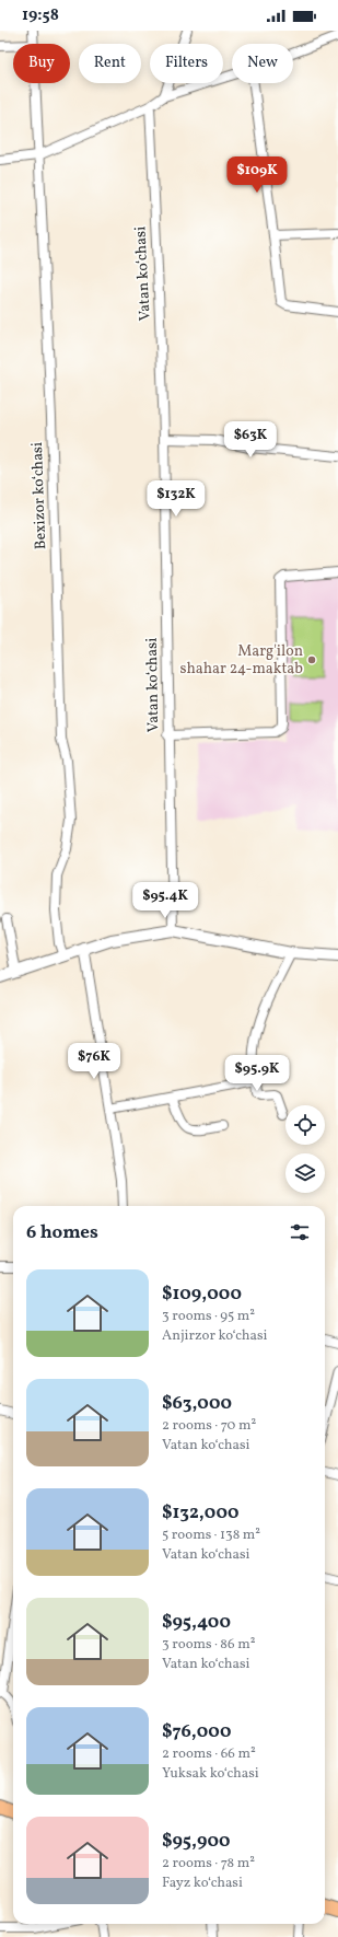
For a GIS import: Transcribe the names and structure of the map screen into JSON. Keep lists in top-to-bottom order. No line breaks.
{"streets":{"street":["Vatan koʻchasi","Bexizor koʻchasi"]},"places":["Marg'ilon shahar 24-maktab"],"page":{"status":"19:58","chip":["Buy","Rent","Filters","New"],"price":["$109K","$63K","$132K","$95.4K","$76K","$95.9K"],"heading":"6 homes","list":[{"name":"$109,000","note":"3 rooms · 95 m² · Anjirzor koʻchasi"},{"name":"$63,000","note":"2 rooms · 70 m² · Vatan koʻchasi"},{"name":"$132,000","note":"5 rooms · 138 m² · Vatan koʻchasi"},{"name":"$95,400","note":"3 rooms · 86 m² · Vatan koʻchasi"},{"name":"$76,000","note":"2 rooms · 66 m² · Yuksak koʻchasi"},{"name":"$95,900","note":"2 rooms · 78 m² · Fayz koʻchasi"}]}}
